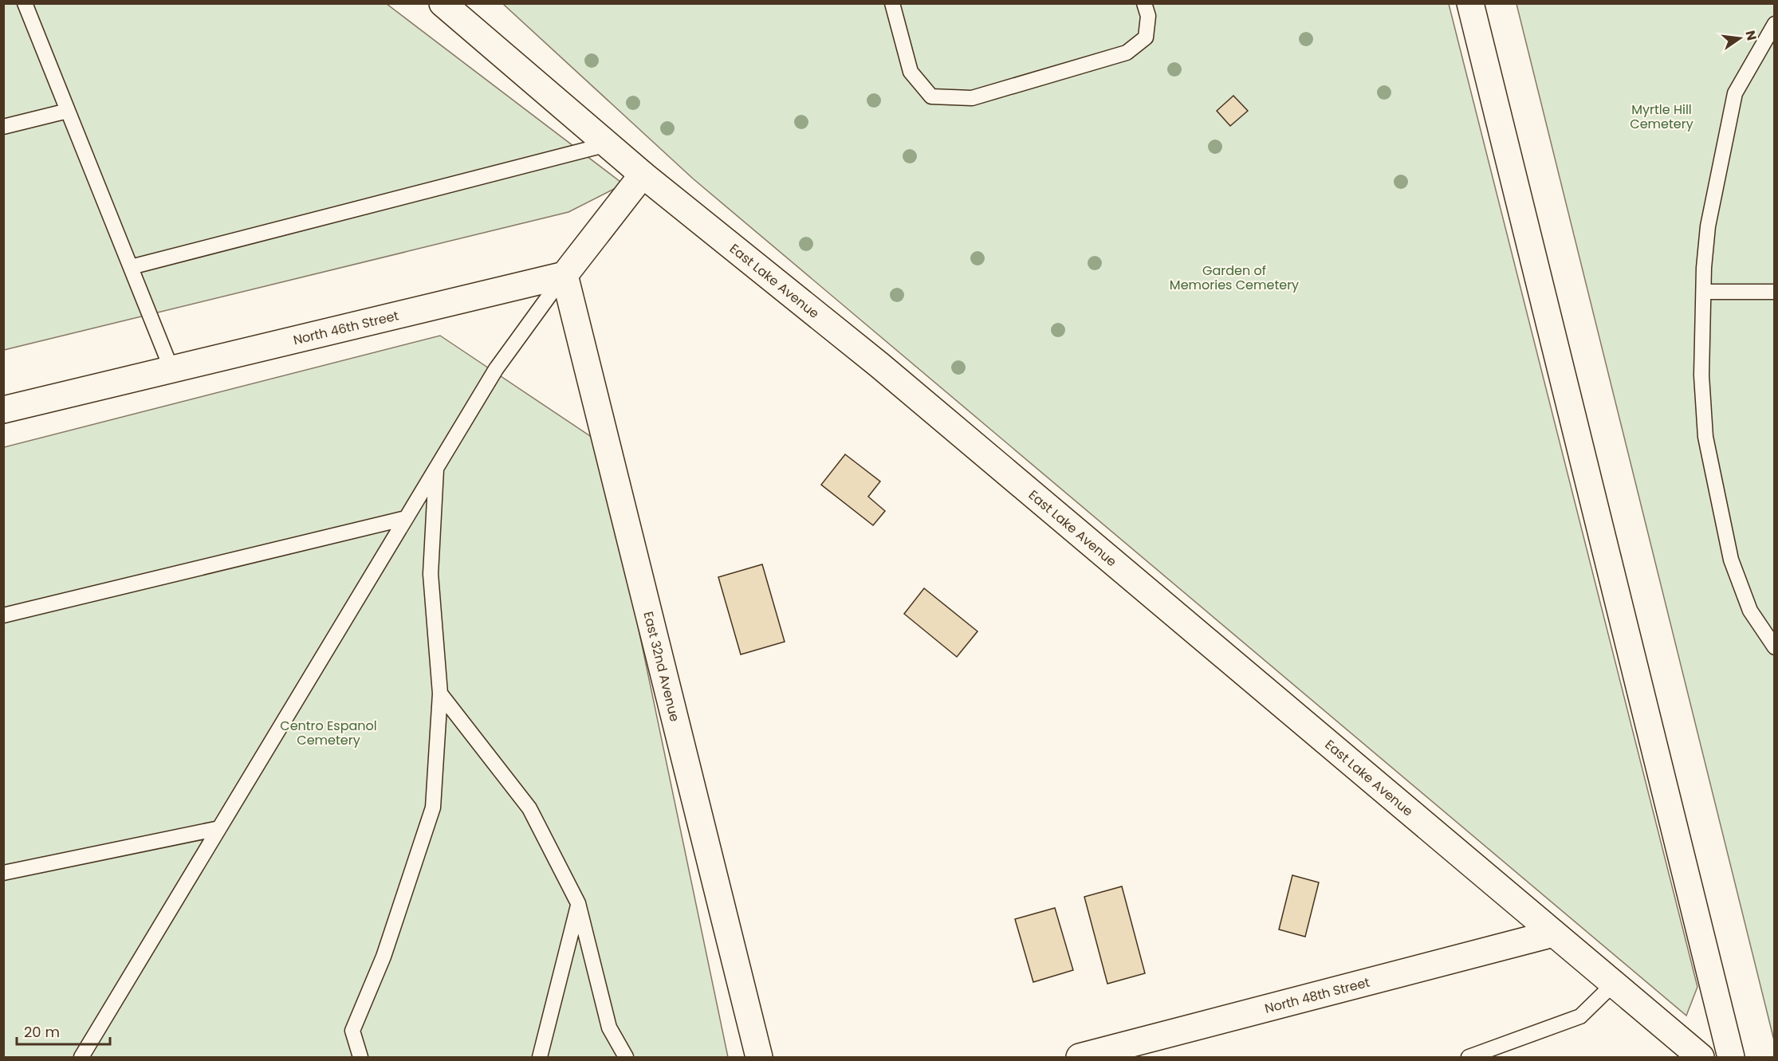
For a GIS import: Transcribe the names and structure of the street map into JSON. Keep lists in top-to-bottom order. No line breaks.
{"streets":{"street":["East Lake Avenue","North 46th Street","East 32nd Avenue","North 48th Street"]},"crossings":[["East Lake Avenue","North 48th Street"],["North 46th Street","East 32nd Avenue"]],"parks":["Myrtle Hill Cemetery","Garden of Memories Cemetery","Centro Espanol Cemetery"],"scale_bar":"20 m","north":"right"}
